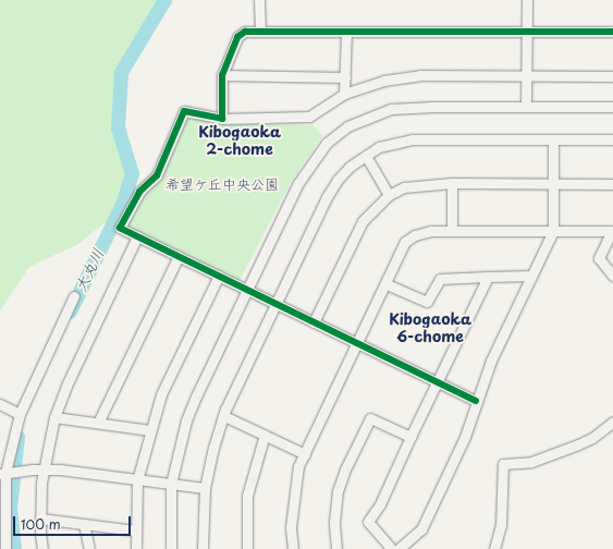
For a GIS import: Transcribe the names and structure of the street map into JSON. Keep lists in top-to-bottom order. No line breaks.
{"districts":["Kibogaoka 2-chome","Kibogaoka 6-chome"],"water":["大丸川"],"parks":["希望ケ丘中央公園"],"scale_bar":"100 m"}
